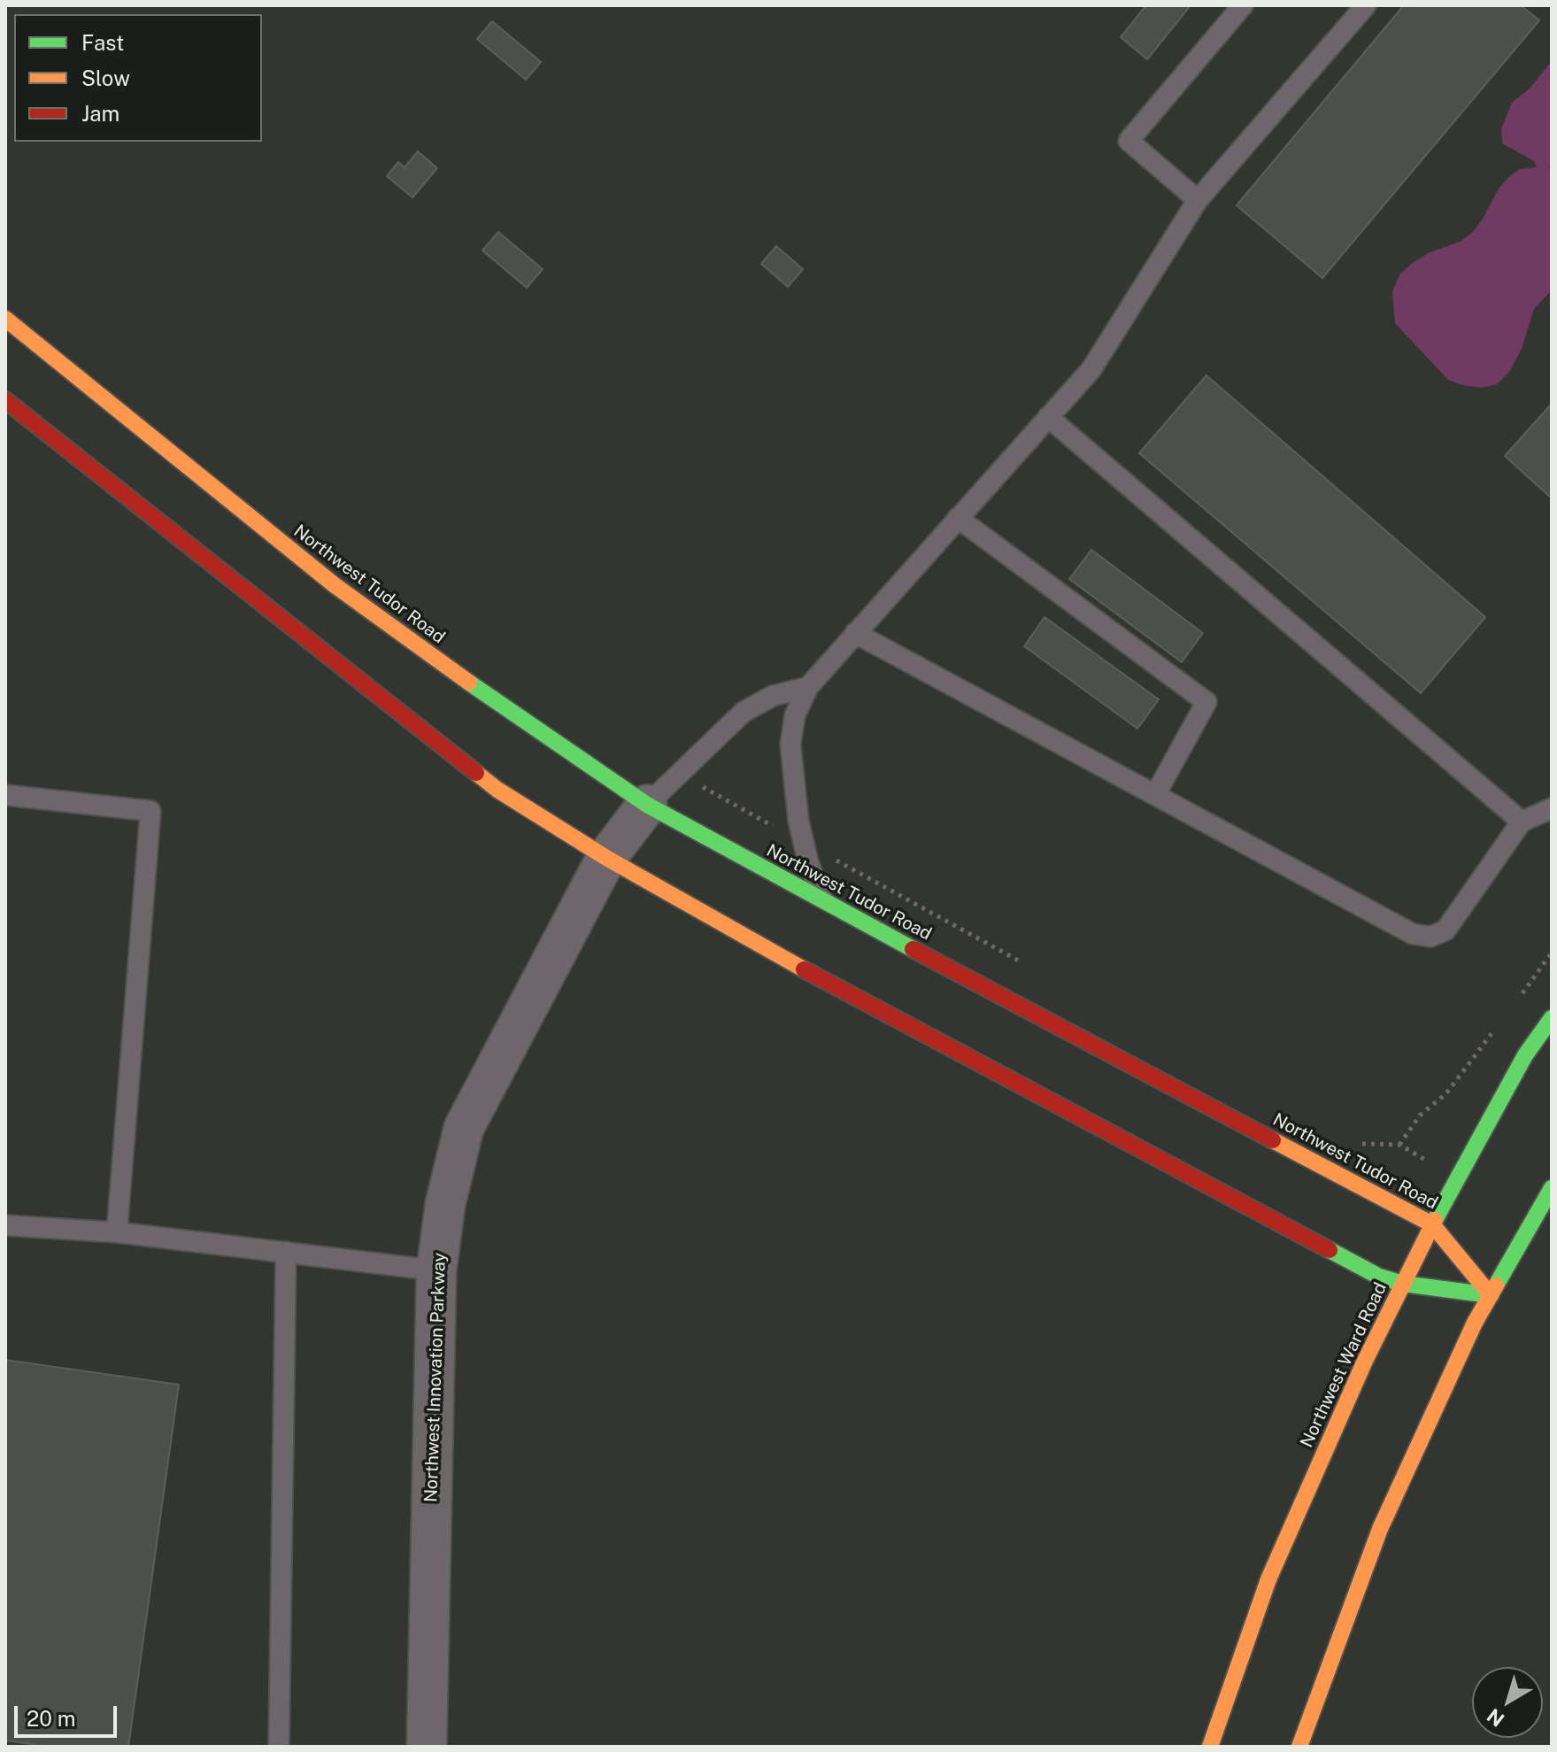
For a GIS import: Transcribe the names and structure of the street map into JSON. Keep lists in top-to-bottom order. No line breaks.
{"streets":{"street":["Northwest Tudor Road","Northwest Ward Road","Northwest Innovation Parkway"]},"crossings":[["Northwest Tudor Road","Northwest Ward Road"],["Northwest Tudor Road","Northwest Innovation Parkway"]],"legend":["Fast","Slow","Jam"],"scale_bar":"20 m","north":"bottom left"}
